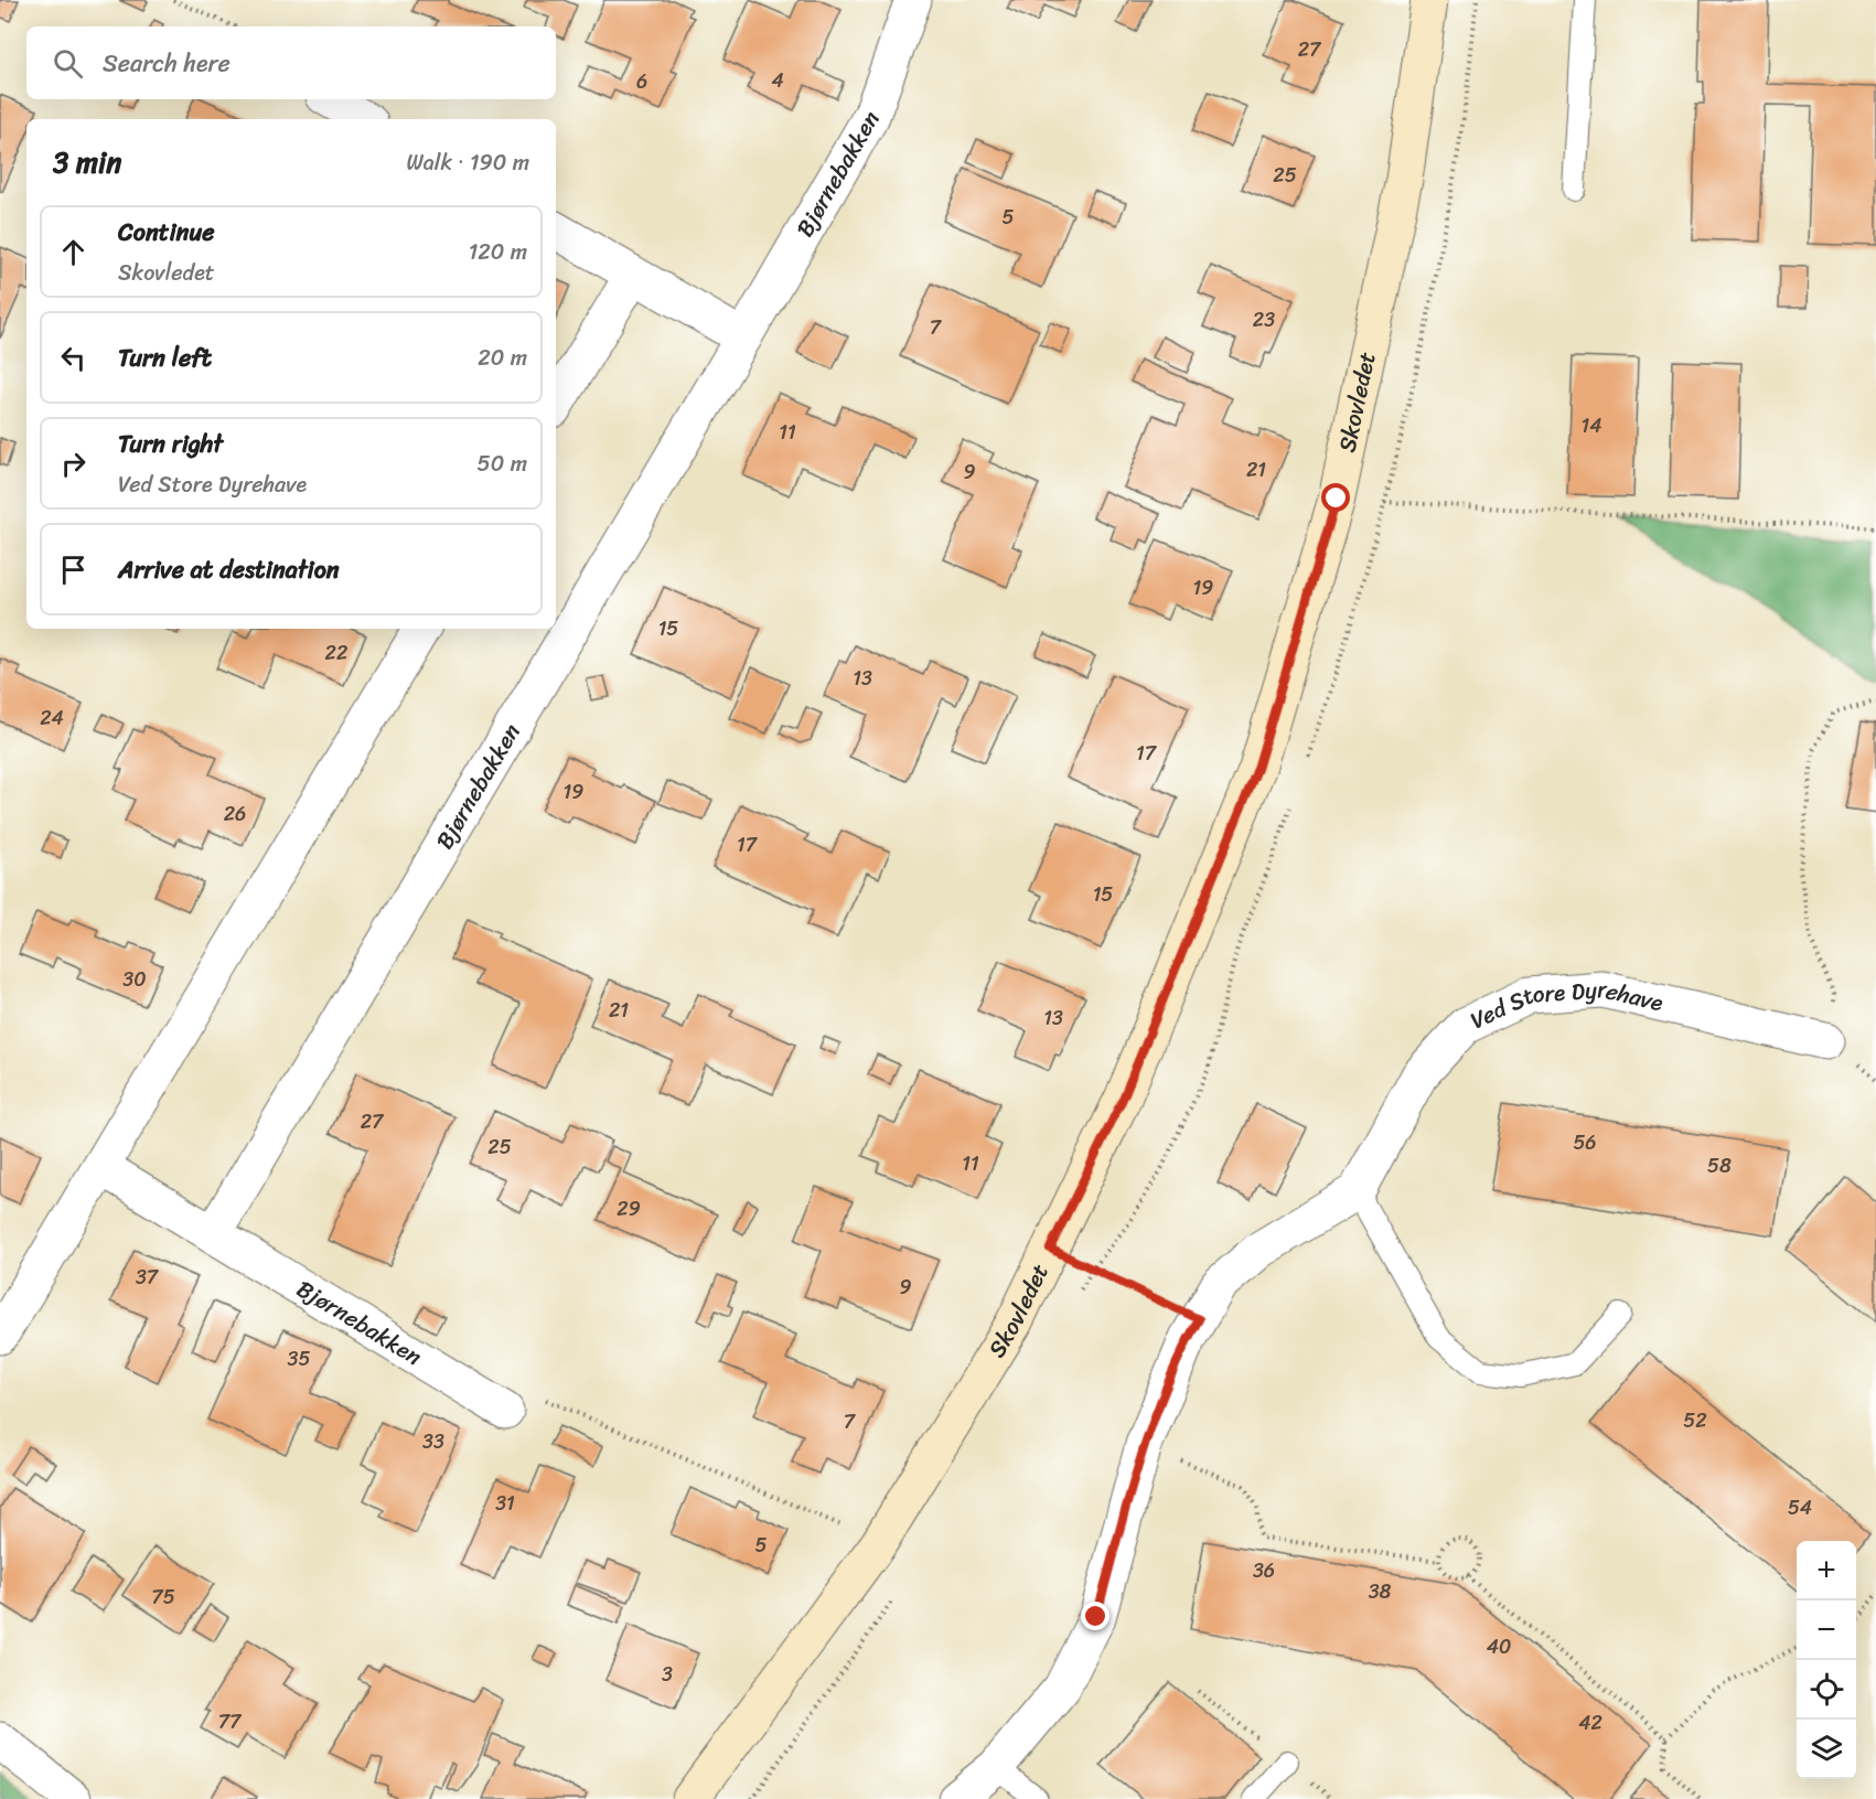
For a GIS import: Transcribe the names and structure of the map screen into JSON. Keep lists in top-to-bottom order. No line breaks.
{"streets":{"street":["Bjørnebakken","Skovledet","Ved Store Dyrehave"]},"house_numbers":["27","4","6","25","5","23","7","14","11","21","9","19","15","22","13","24","17","19","26","17","15","30","21","13","27","56","25","11","58","29","37","9","35","52","7","33","31","54","5","36","38","75","40","3","77","42"],"page":{"search":"Search here","heading":["3 min","Walk · 190 m"],"list":[["Continue","Skovledet","120 m"],["Turn left","20 m"],["Turn right","Ved Store Dyrehave","50 m"],"Arrive at destination"],"map_buttons":["+","−"]}}
